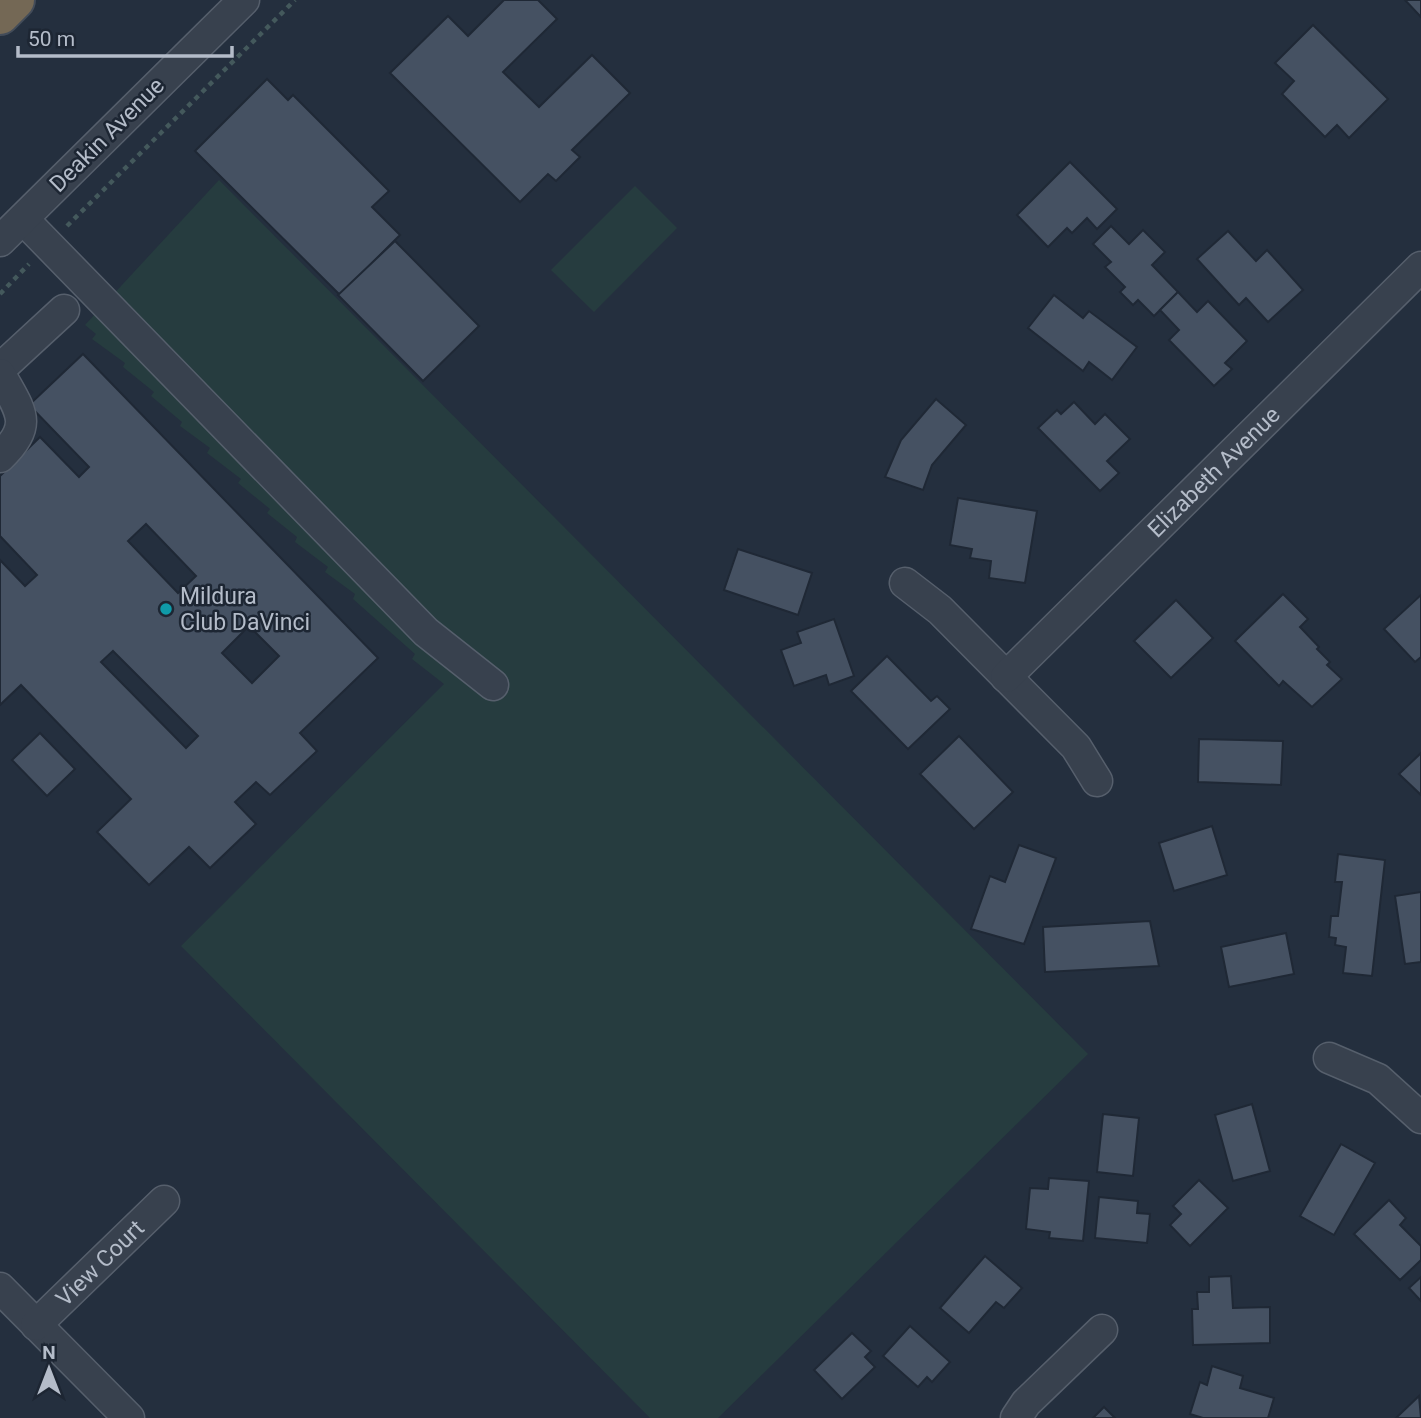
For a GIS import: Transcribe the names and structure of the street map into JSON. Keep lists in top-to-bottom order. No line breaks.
{"streets":{"street":["Deakin Avenue","Elizabeth Avenue","View Court"]},"places":["Mildura Club DaVinci"],"scale_bar":"50 m","north":"top"}
